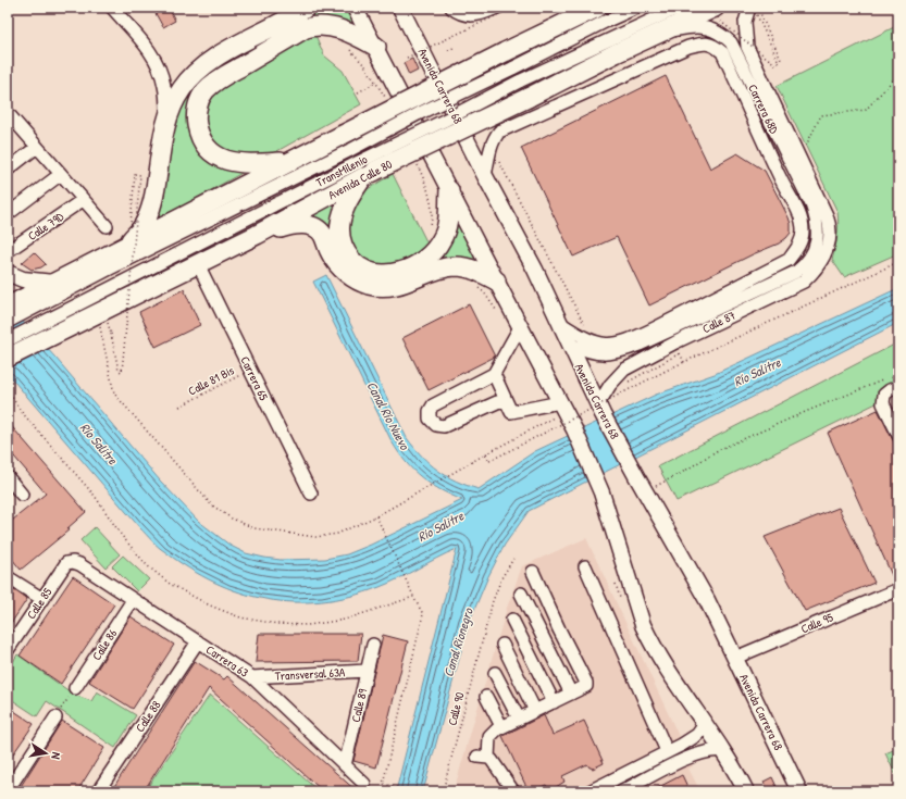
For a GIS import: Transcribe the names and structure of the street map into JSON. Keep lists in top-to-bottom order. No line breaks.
{"streets":{"highway":["Avenida Calle 80"],"main road":["Avenida Carrera 68"],"street":["Carrera 68D","TransMilenio","Calle 79D","Calle 87","Carrera 65","Calle 85","Calle 95","Calle 86","Carrera 63","Transversal 63A","Calle 89","Calle 88"],"path":["Calle 81 Bis","Calle 90"]},"crossings":[["Avenida Carrera 68","Calle 87"],["Avenida Carrera 68","Calle 95"],["Carrera 68D","Avenida Calle 80"],["Carrera 68D","Calle 87"],["TransMilenio","Avenida Calle 80"],["Avenida Calle 80","Carrera 65"],["Carrera 65","Calle 81 Bis"],["Calle 85","Carrera 63"],["Calle 86","Carrera 63"],["Carrera 63","Transversal 63A"],["Carrera 63","Calle 89"],["Carrera 63","Calle 88"],["Transversal 63A","Calle 89"]],"water":["Río Salitre","Canal Río Nuevo","Canal Rionegro"],"north":"right"}
